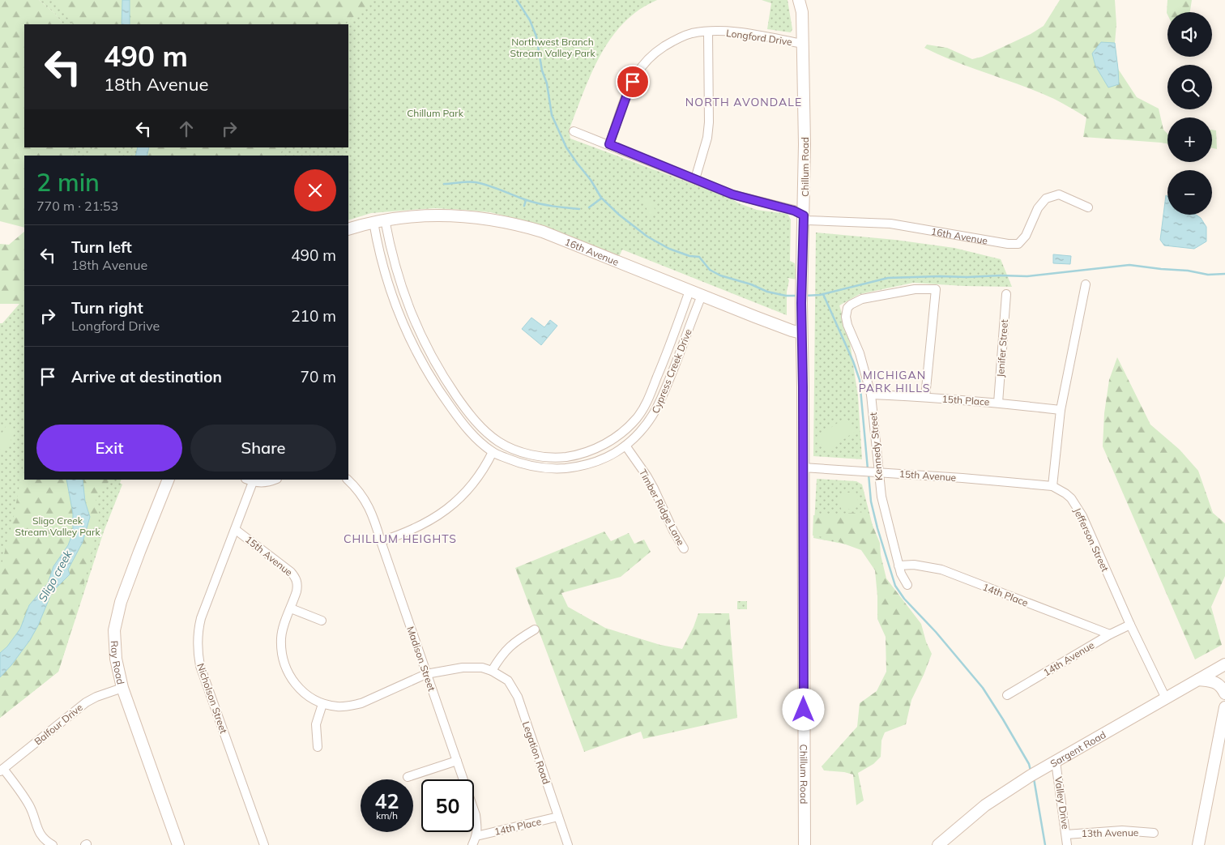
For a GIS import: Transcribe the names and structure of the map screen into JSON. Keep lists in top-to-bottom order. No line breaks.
{"streets":{"main road":["Chillum Road","16th Avenue","Ray Road","Sargent Road"],"street":["Longford Drive","Jenifer Street","Cypress Creek Drive","15th Place","Kennedy Street","15th Avenue","Timber Ridge Lane","Jefferson Street","14th Place","Madison Street","14th Avenue","Nicholson Street","Balfour Drive","Legation Road","Valley Drive","13th Avenue"]},"crossings":[["Longford Drive","Chillum Road"],["Chillum Road","16th Avenue"],["Chillum Road","15th Avenue"],["16th Avenue","Cypress Creek Drive"],["Jenifer Street","15th Place"],["Cypress Creek Drive","Timber Ridge Lane"],["15th Place","Kennedy Street"],["Kennedy Street","15th Avenue"],["Kennedy Street","14th Place"],["15th Avenue","Jefferson Street"],["15th Avenue","Madison Street"],["15th Avenue","Nicholson Street"],["15th Avenue","Legation Road"],["Jefferson Street","14th Avenue"],["Jefferson Street","Sargent Road"],["14th Place","Madison Street"],["14th Place","14th Avenue"],["14th Place","Legation Road"],["Ray Road","Balfour Drive"],["Sargent Road","Valley Drive"],["Valley Drive","13th Avenue"]],"districts":["NORTH AVONDALE","MICHIGAN PARK HILLS","CHILLUM HEIGHTS"],"water":["Sligo creek"],"parks":["Northwest Branch Stream Valley Park","Chillum Park","Sligo Creek Stream Valley Park"],"page":{"map_buttons":["+","−"],"turn":["490 m","18th Avenue"],"heading":["2 min","770 m · 21:53"],"list":[{"name":"Turn left","note":"18th Avenue","value":"490 m"},{"name":"Turn right","note":"Longford Drive","value":"210 m"},{"name":"Arrive at destination","value":"70 m"}],"buttons":["Exit","Share"],"speed":"42 km/h","limit":"50"}}
